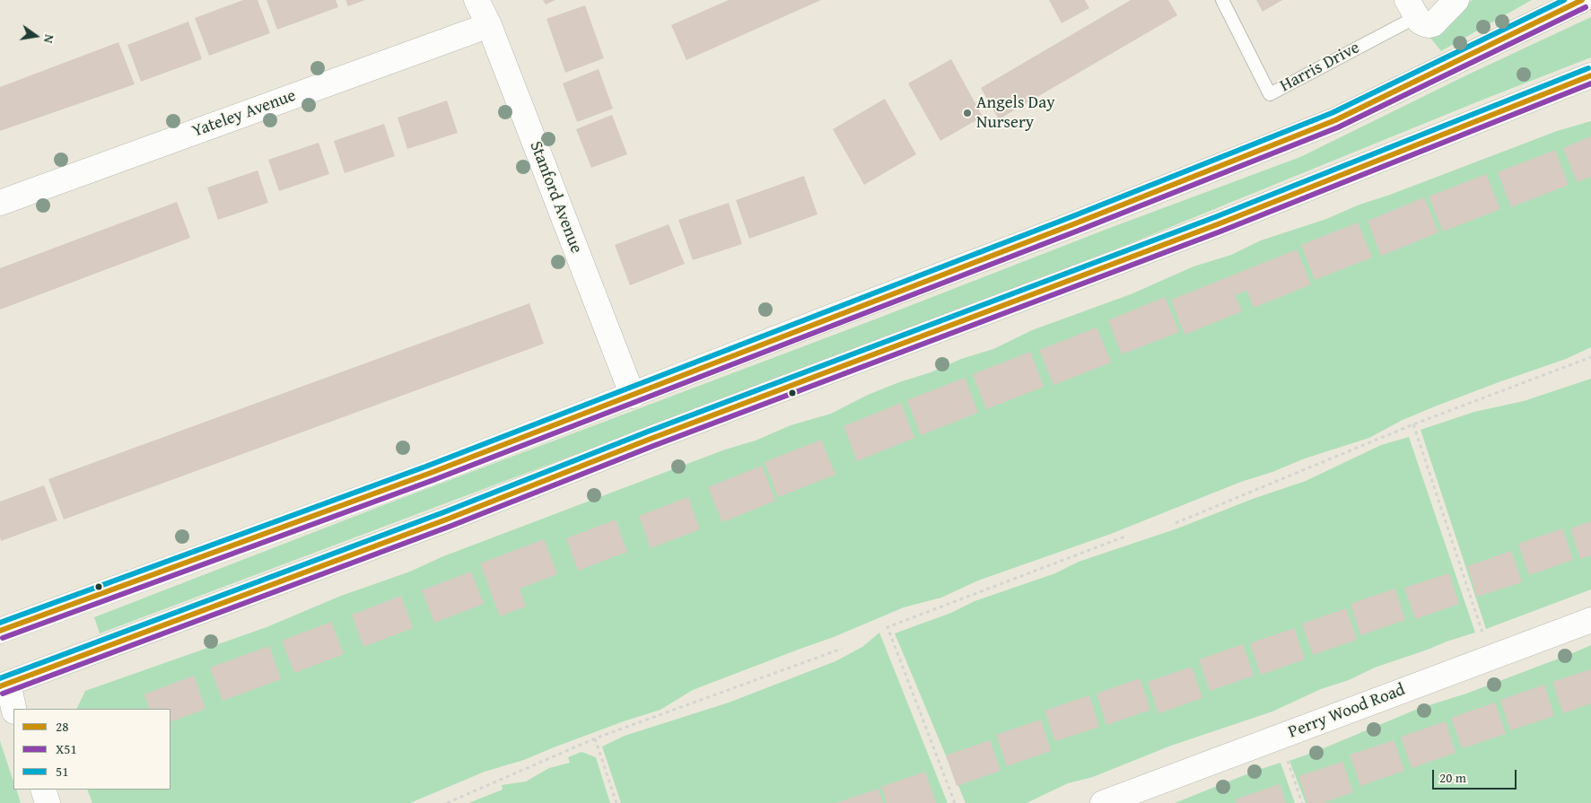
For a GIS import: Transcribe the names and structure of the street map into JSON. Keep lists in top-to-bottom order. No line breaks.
{"streets":{"main road":["Yateley Avenue","Stanford Avenue","Perry Wood Road"],"lane":["Harris Drive"]},"crossings":[["Yateley Avenue","Stanford Avenue"]],"places":["Angels Day Nursery"],"lines":["transit line 28","transit line 51","transit line X51"],"legend":["28","X51","51"],"scale_bar":"20 m","north":"right"}
